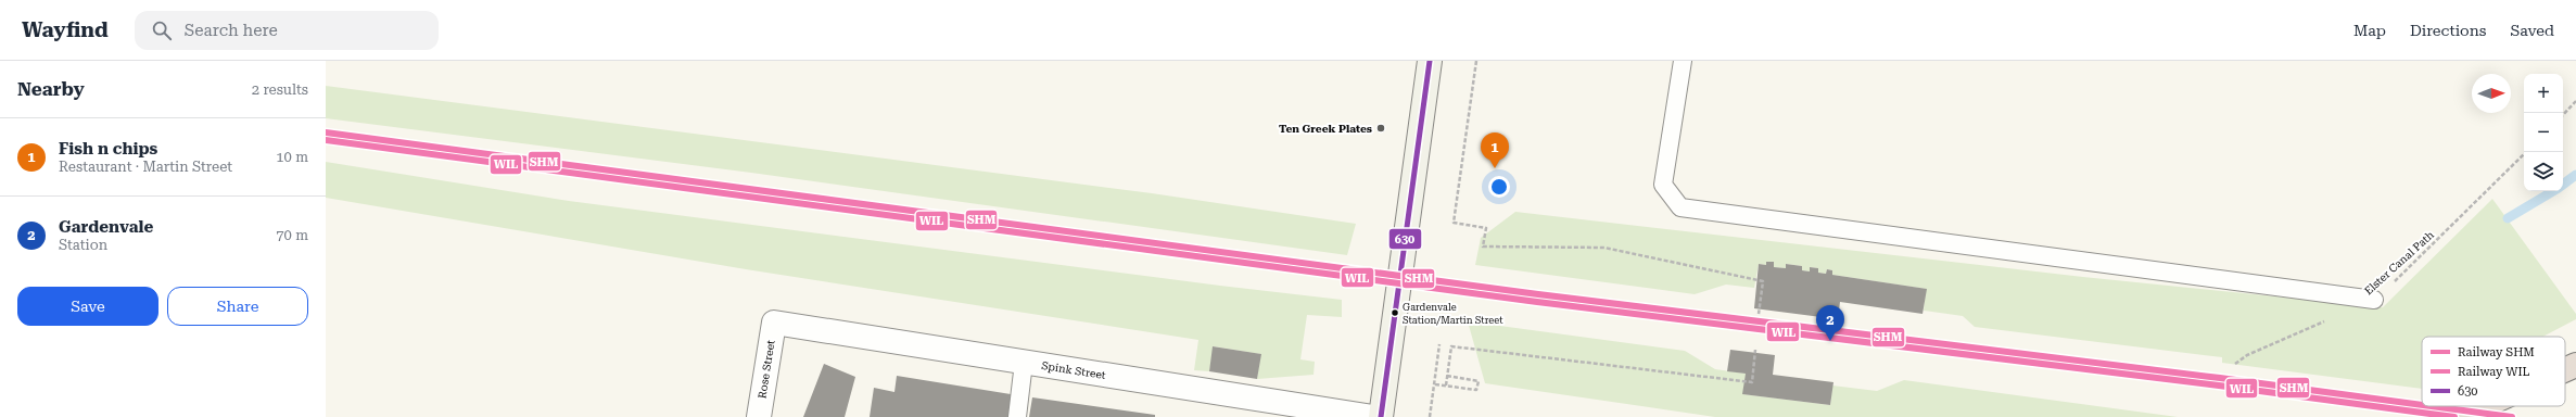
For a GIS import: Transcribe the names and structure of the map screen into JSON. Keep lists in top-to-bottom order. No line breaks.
{"streets":{"street":["Rose Street","Spink Street"],"path":["Elster Canal Path"]},"crossings":[["Rose Street","Spink Street"]],"places":["Ten Greek Plates","Gardenvale Station/Martin Street"],"lines":["transit line 630","rail line SHM","rail line WIL"],"legend":["Railway SHM","Railway WIL","630"],"north":"right","page":{"header":"Wayfind","search":"Search here","nav":["Map","Directions","Saved"],"heading":["Nearby","2 results"],"map_buttons":["+","−"],"list":[{"mark":"1","name":"Fish n chips","note":"Restaurant · Martin Street","value":"10 m"},{"mark":"2","name":"Gardenvale","note":"Station","value":"70 m"}],"pins":["1","2"],"buttons":["Save","Share"]}}
